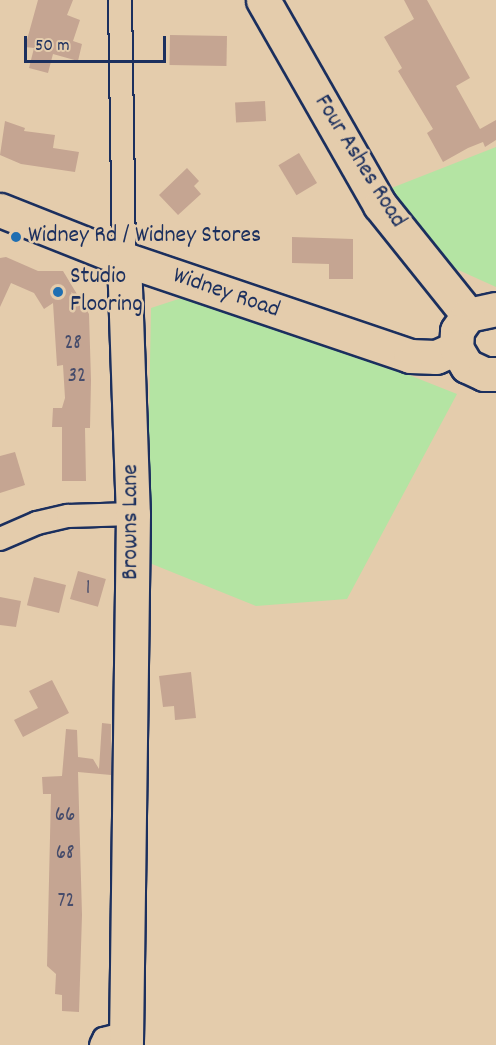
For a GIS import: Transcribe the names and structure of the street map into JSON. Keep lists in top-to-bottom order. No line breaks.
{"streets":{"street":["Four Ashes Road","Widney Road","Browns Lane"]},"crossings":[["Widney Road","Browns Lane"]],"places":["Widney Rd / Widney Stores","Studio Flooring"],"house_numbers":["28","32","1","66","68","72"],"scale_bar":"50 m"}
